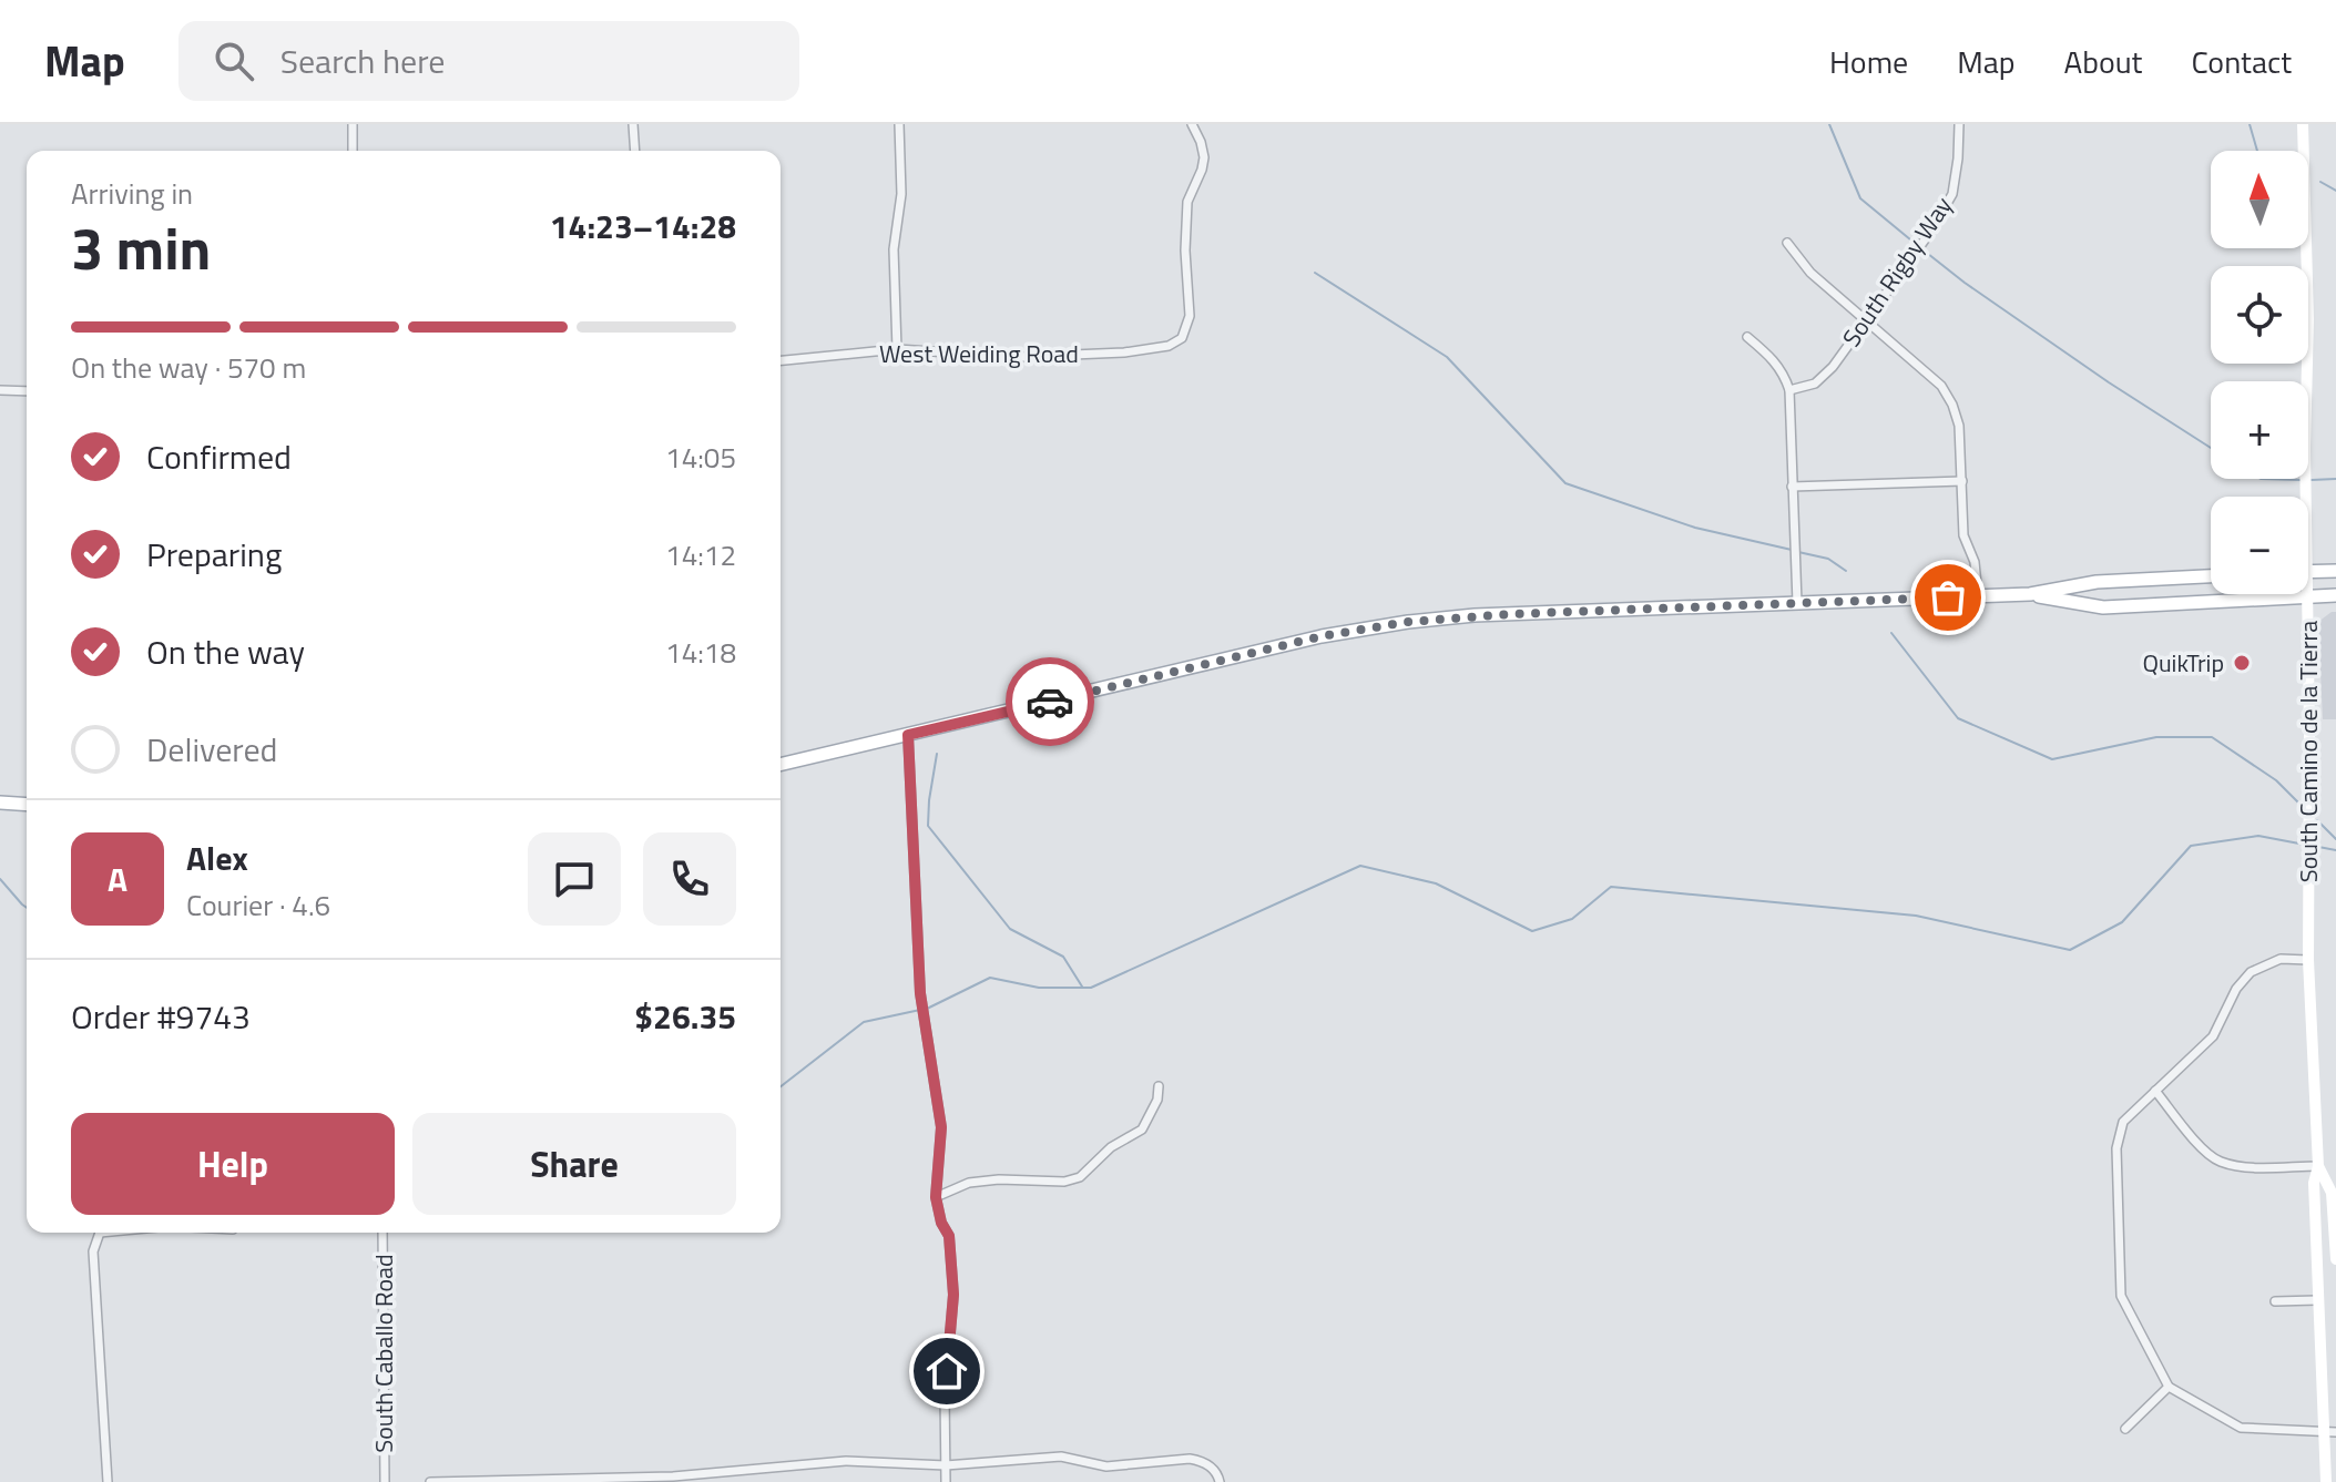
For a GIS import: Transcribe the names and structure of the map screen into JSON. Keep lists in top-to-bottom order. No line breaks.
{"streets":{"street":["South Rigby Way","West Weiding Road","South Camino de la Tierra","South Caballo Road"]},"places":["QuikTrip"],"north":"top","page":{"header":"Map","search":"Search here","nav":["Home","Map","About","Contact"],"map_buttons":["+","−"],"heading":["3 min","Arriving in","14:23–14:28"],"panel":["Alex","Courier · 4.6","Order #9743","$26.35"],"bar":"On the way · 570 m","list":[["Confirmed","14:05"],["Preparing","14:12"],["On the way","14:18"],"Delivered"],"round":"A","buttons":["Help","Share"]}}
